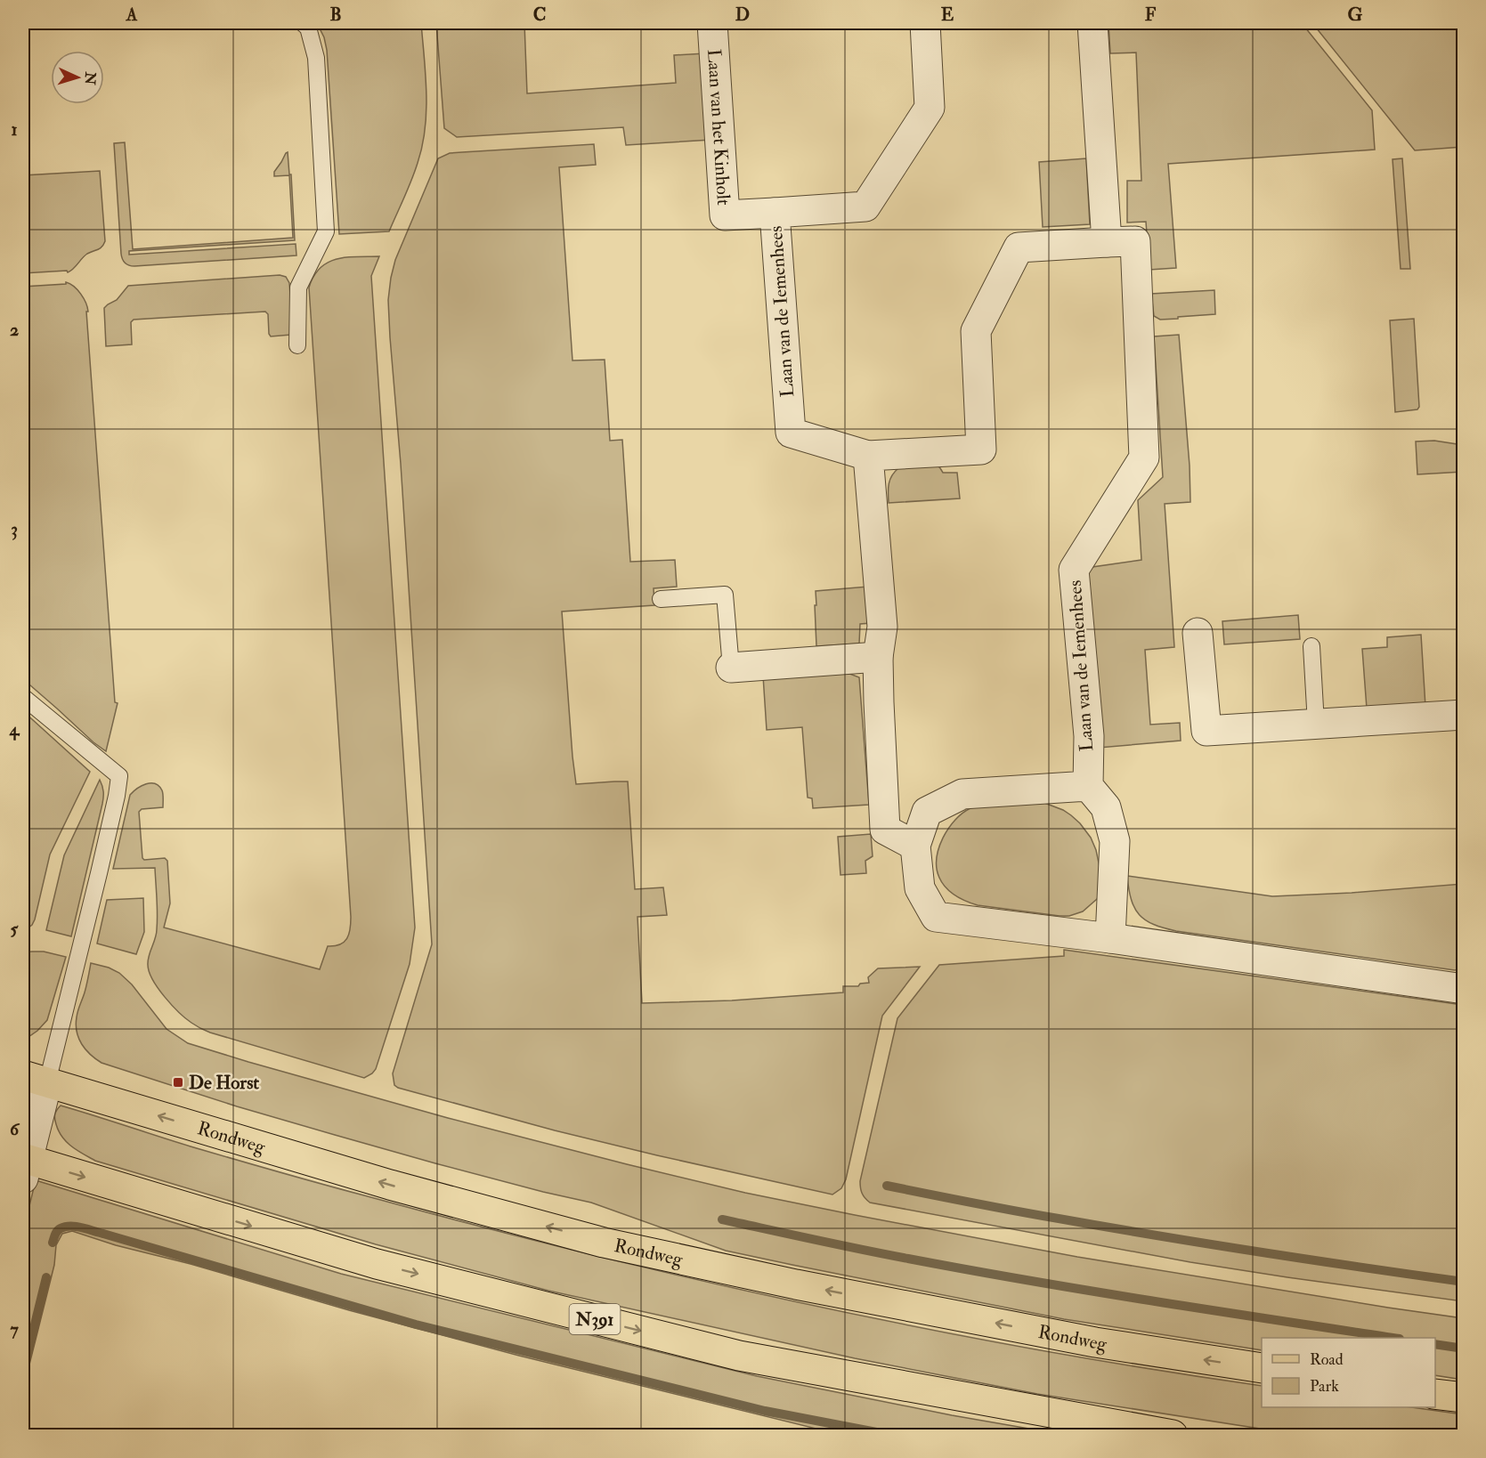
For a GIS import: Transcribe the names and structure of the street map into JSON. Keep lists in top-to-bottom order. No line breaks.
{"streets":{"main road":["Rondweg","N391"],"street":["Laan van het Kinholt","Laan van de Iemenhees"]},"crossings":[["Laan van het Kinholt","Laan van de Iemenhees"]],"places":{"transit":["De Horst"]},"legend":["Road","Park"],"north":"right","grid":{"columns":["A","B","C","D","E","F","G"],"rows":["1","2","3","4","5","6","7"]}}
